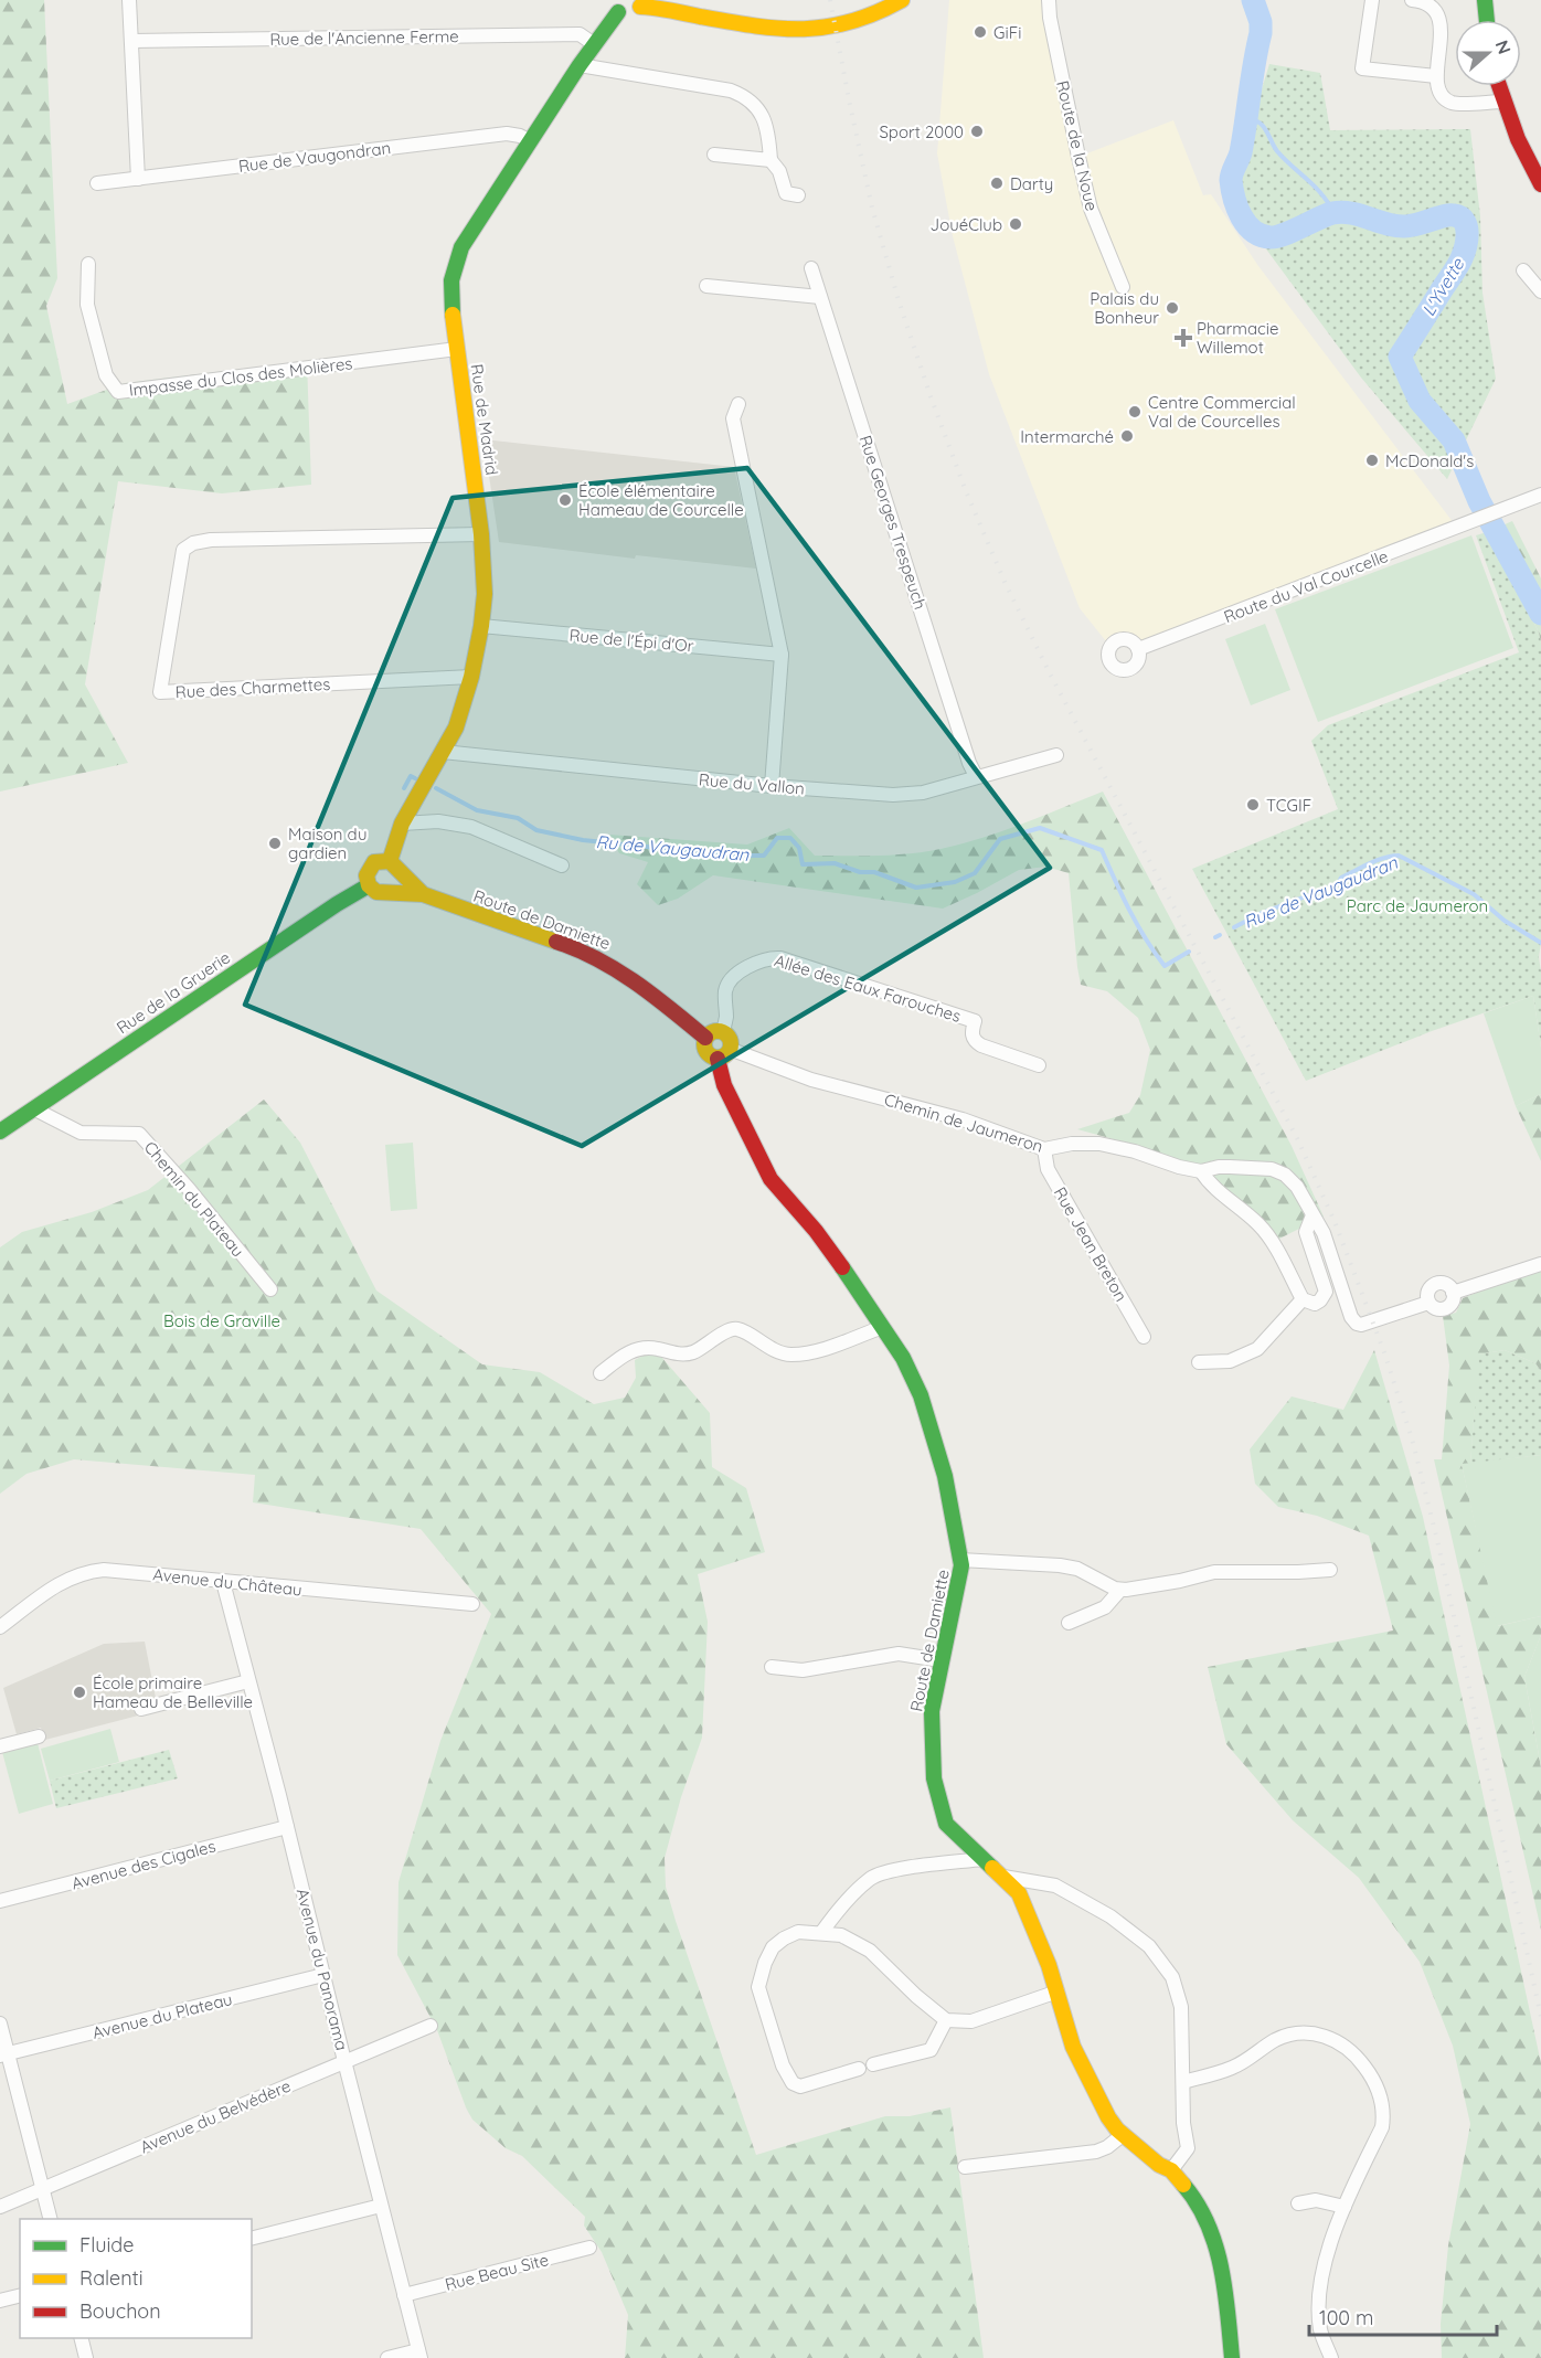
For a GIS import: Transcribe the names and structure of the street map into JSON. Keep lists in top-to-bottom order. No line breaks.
{"streets":{"street":["Rue de l'Ancienne Ferme","Route de la Noue","Rue de Vaugondran","Impasse du Clos des Molières","Rue de Madrid","Rue Georges Trespeuch","Route du Val Courcelle","Rue de l'Épi d'Or","Rue des Charmettes","Rue du Vallon","Route de Damiette","Allée des Eaux Farouches","Rue de la Gruerie","Chemin de Jaumeron","Chemin du Plateau","Rue Jean Breton","Avenue du Château","Avenue des Cigales","Avenue du Panorama","Avenue du Plateau","Avenue du Belvédère","Rue Beau Site"]},"crossings":[["Rue de l'Ancienne Ferme","Rue de Madrid"],["Rue de Vaugondran","Rue de Madrid"],["Impasse du Clos des Molières","Rue de Madrid"],["Rue de Madrid","Rue de l'Épi d'Or"],["Rue de Madrid","Rue des Charmettes"],["Rue de Madrid","Rue du Vallon"],["Rue de Madrid","Route de Damiette"],["Rue de Madrid","Rue de la Gruerie"],["Rue Georges Trespeuch","Rue du Vallon"],["Route de Damiette","Allée des Eaux Farouches"],["Route de Damiette","Rue de la Gruerie"],["Route de Damiette","Chemin de Jaumeron"],["Allée des Eaux Farouches","Chemin de Jaumeron"],["Rue de la Gruerie","Chemin du Plateau"],["Chemin de Jaumeron","Rue Jean Breton"],["Avenue du Château","Avenue du Panorama"],["Avenue des Cigales","Avenue du Panorama"],["Avenue du Panorama","Avenue du Plateau"],["Avenue du Panorama","Avenue du Belvédère"],["Avenue du Panorama","Rue Beau Site"]],"water":["L'Yvette","Ru de Vaugaudran","Rue de Vaugaudran"],"parks":["Parc de Jaumeron","Bois de Graville"],"places":{"other":["GiFi","Sport 2000","Darty","JouéClub","Palais du Bonheur","Centre Commercial Val de Courcelles","Intermarché","McDonald's","École élémentaire Hameau de Courcelle","TCGIF","Maison du gardien","École primaire Hameau de Belleville"],"health":["Pharmacie Willemot"]},"legend":["Fluide","Ralenti","Bouchon"],"scale_bar":"100 m","north":"right"}
